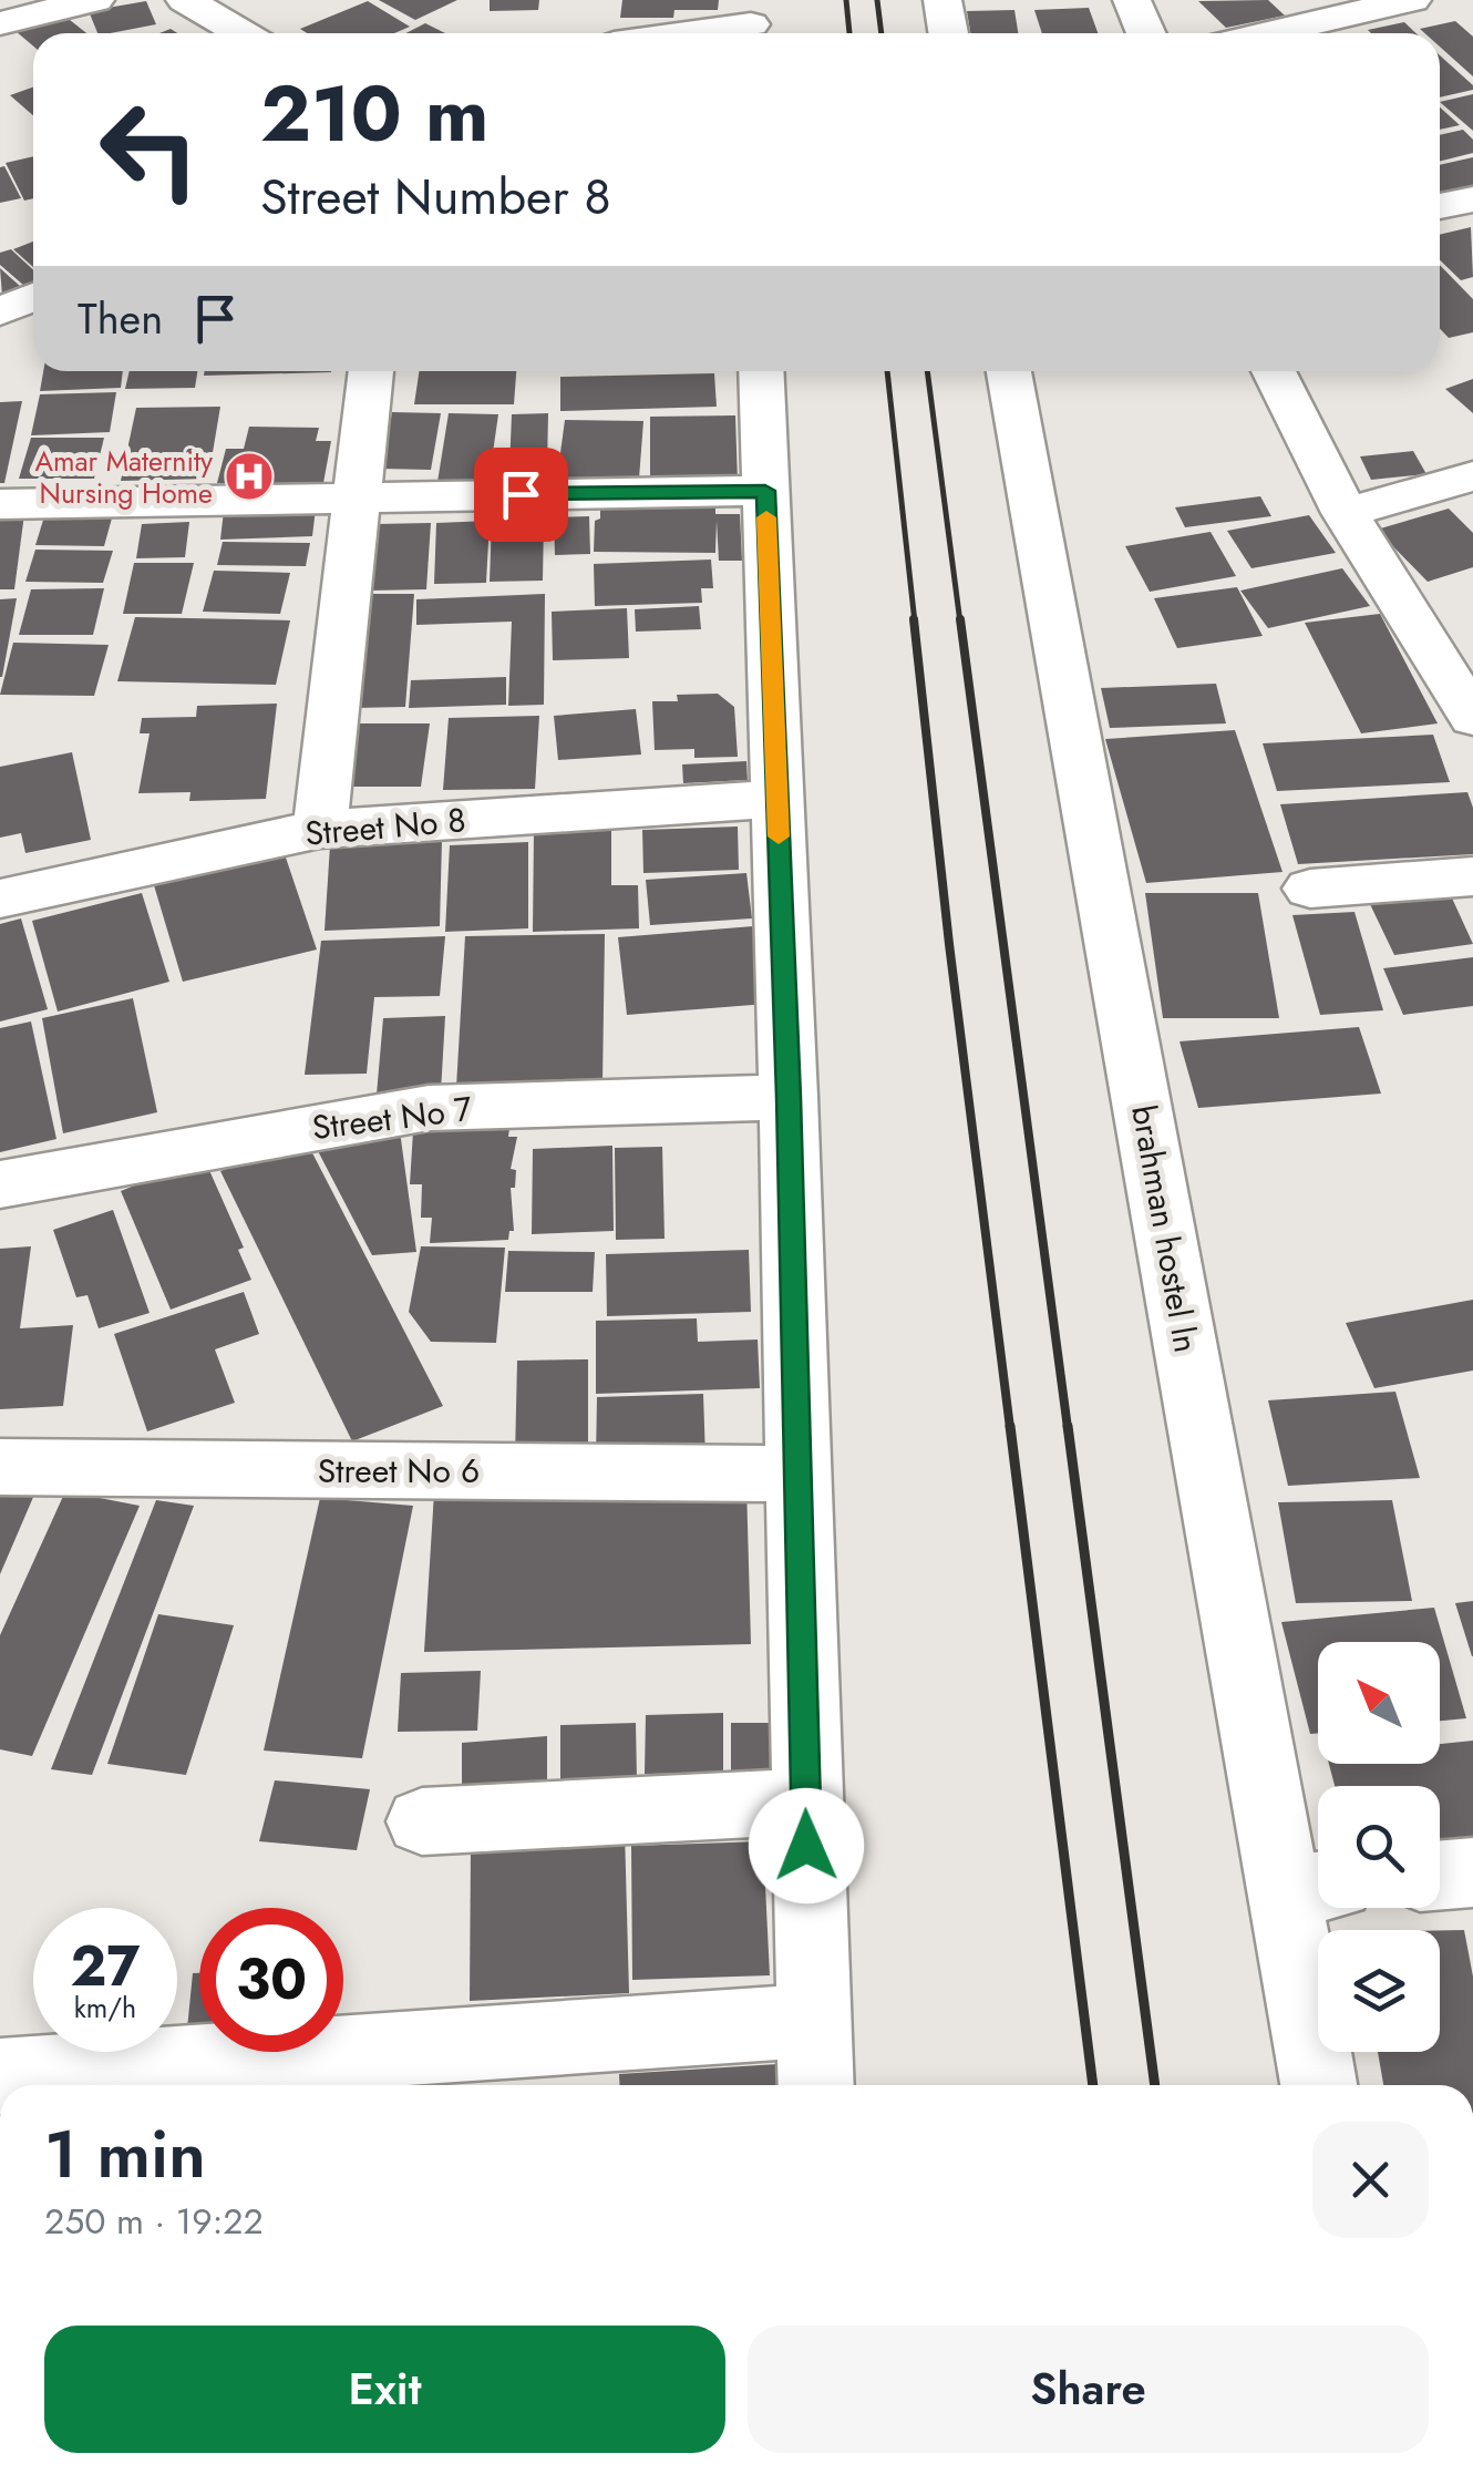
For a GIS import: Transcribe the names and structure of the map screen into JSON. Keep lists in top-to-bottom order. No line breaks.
{"streets":{"street":["Street No 8","Street No 7","brahman hostel ln","Street No 6"]},"places":{"hospital":["Amar Maternity Nursing Home"]},"north":"top left","page":{"turn":["210 m","Street Number 8"],"then":"Then","speed":"27 km/h","limit":"30","heading":["1 min","250 m · 19:22"],"buttons":["Exit","Share"]}}
